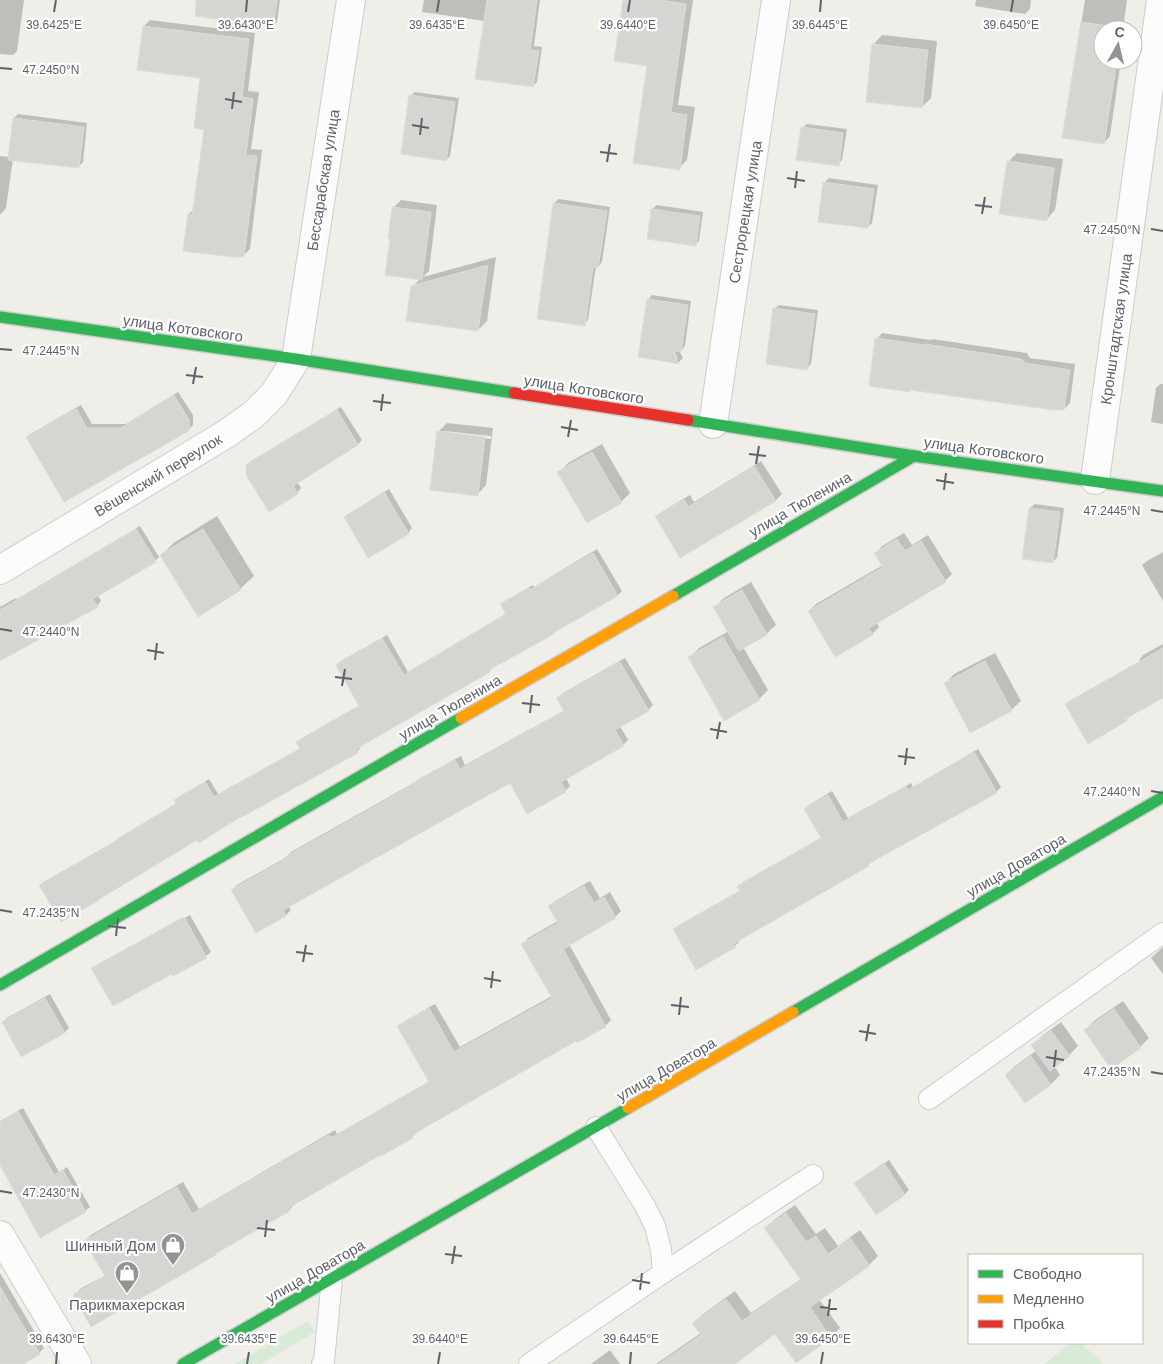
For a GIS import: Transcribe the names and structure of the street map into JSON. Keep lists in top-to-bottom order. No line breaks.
{"streets":{"street":["Бессарабская улица","Сестрорецкая улица","улица Котовского","Кронштадтская улица","Вёшенский переулок","улица Тюленина","улица Доватора"]},"crossings":[["Бессарабская улица","улица Котовского"],["Бессарабская улица","Вёшенский переулок"],["Сестрорецкая улица","улица Котовского"],["улица Котовского","Кронштадтская улица"],["улица Котовского","Вёшенский переулок"],["улица Котовского","улица Тюленина"]],"places":{"shop":["Шинный Дом","Парикмахерская"]},"legend":["Свободно","Медленно","Пробка"],"north":"top","coordinates":["39.6425°E","39.6430°E","39.6435°E","39.6440°E","39.6445°E","39.6450°E","47.2450°N","47.2445°N","47.2440°N","47.2435°N","47.2430°N"]}
